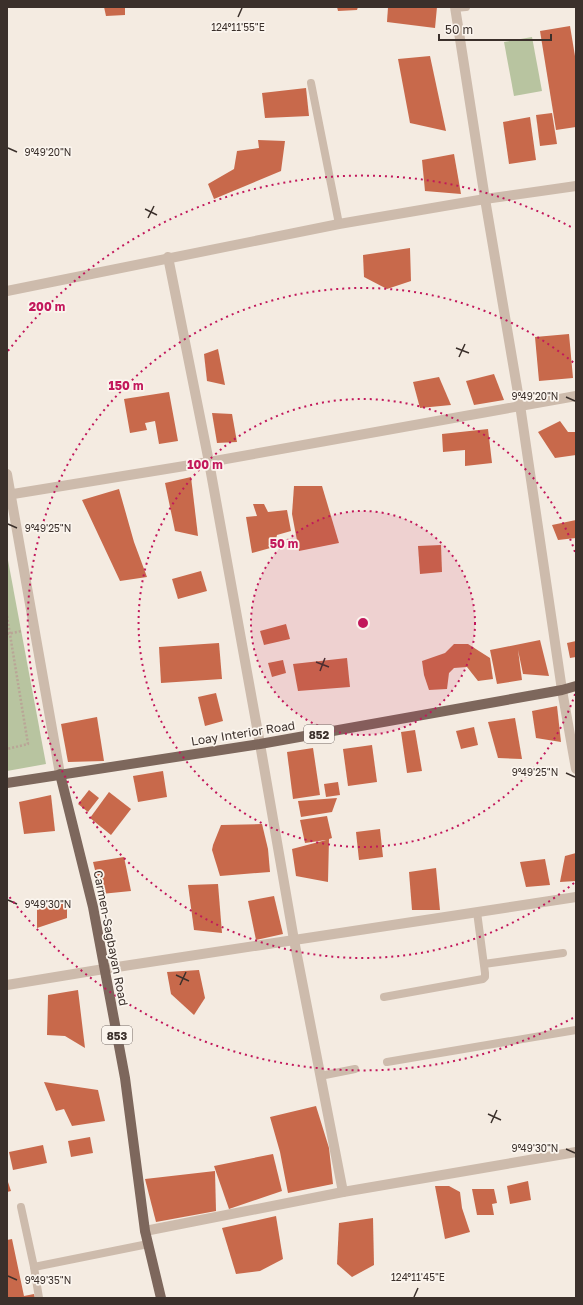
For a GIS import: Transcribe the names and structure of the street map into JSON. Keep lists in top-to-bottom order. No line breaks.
{"streets":{"main road":["Loay Interior Road","852","Carmen-Sagbayan Road","853"]},"crossings":[["Loay Interior Road","Carmen-Sagbayan Road"]],"scale_bar":"50 m","coordinates":["124°11'55\"E","9°49'20\"N","9°49'25\"N","9°49'30\"N","124°11'45\"E","9°49'35\"N"],"rings":["200 m","150 m","100 m","50 m"]}
